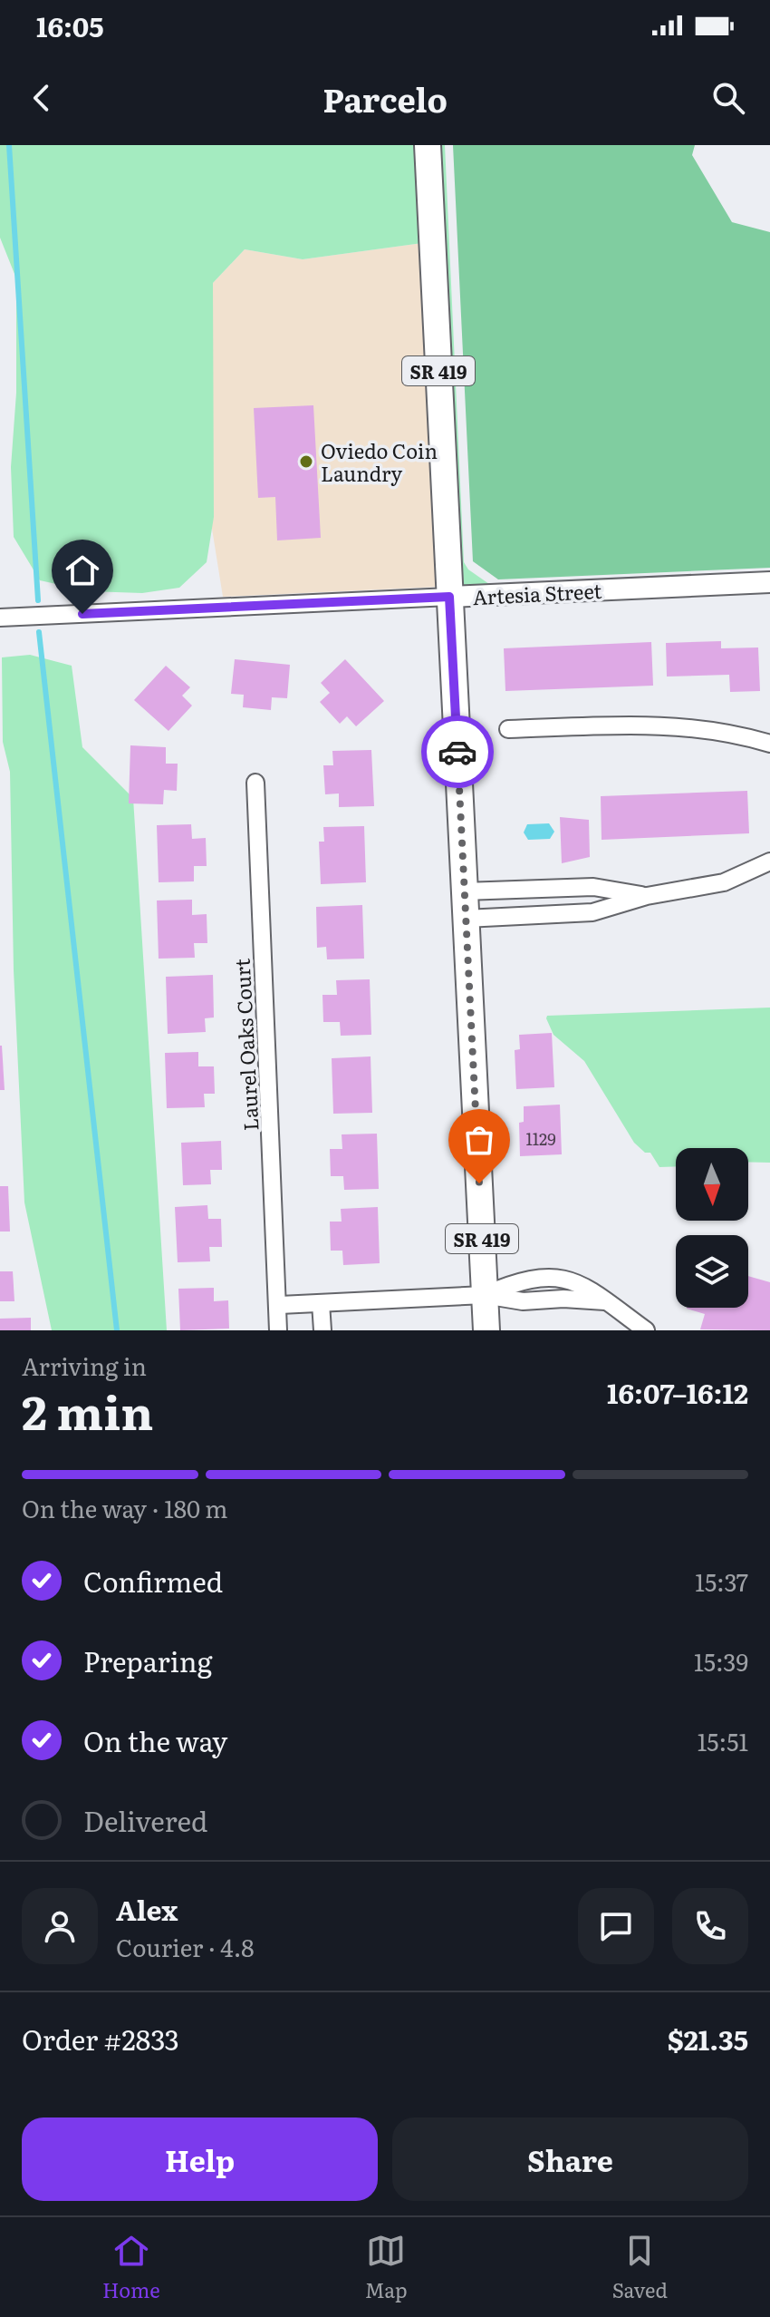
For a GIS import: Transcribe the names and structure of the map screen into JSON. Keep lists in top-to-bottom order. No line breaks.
{"streets":{"main road":["SR 419"],"street":["Artesia Street","Laurel Oaks Court"]},"crossings":[["SR 419","Artesia Street"]],"places":["Oviedo Coin Laundry"],"house_numbers":["1129"],"north":"bottom","page":{"status":"16:05","header":"Parcelo","heading":["2 min","Arriving in","16:07–16:12"],"panel":["Alex","Courier · 4.8","Order #2833","$21.35"],"bar":"On the way · 180 m","list":[["Confirmed","15:37"],["Preparing","15:39"],["On the way","15:51"],"Delivered"],"buttons":["Help","Share"],"tabs":["Home","Map","Saved"]}}
